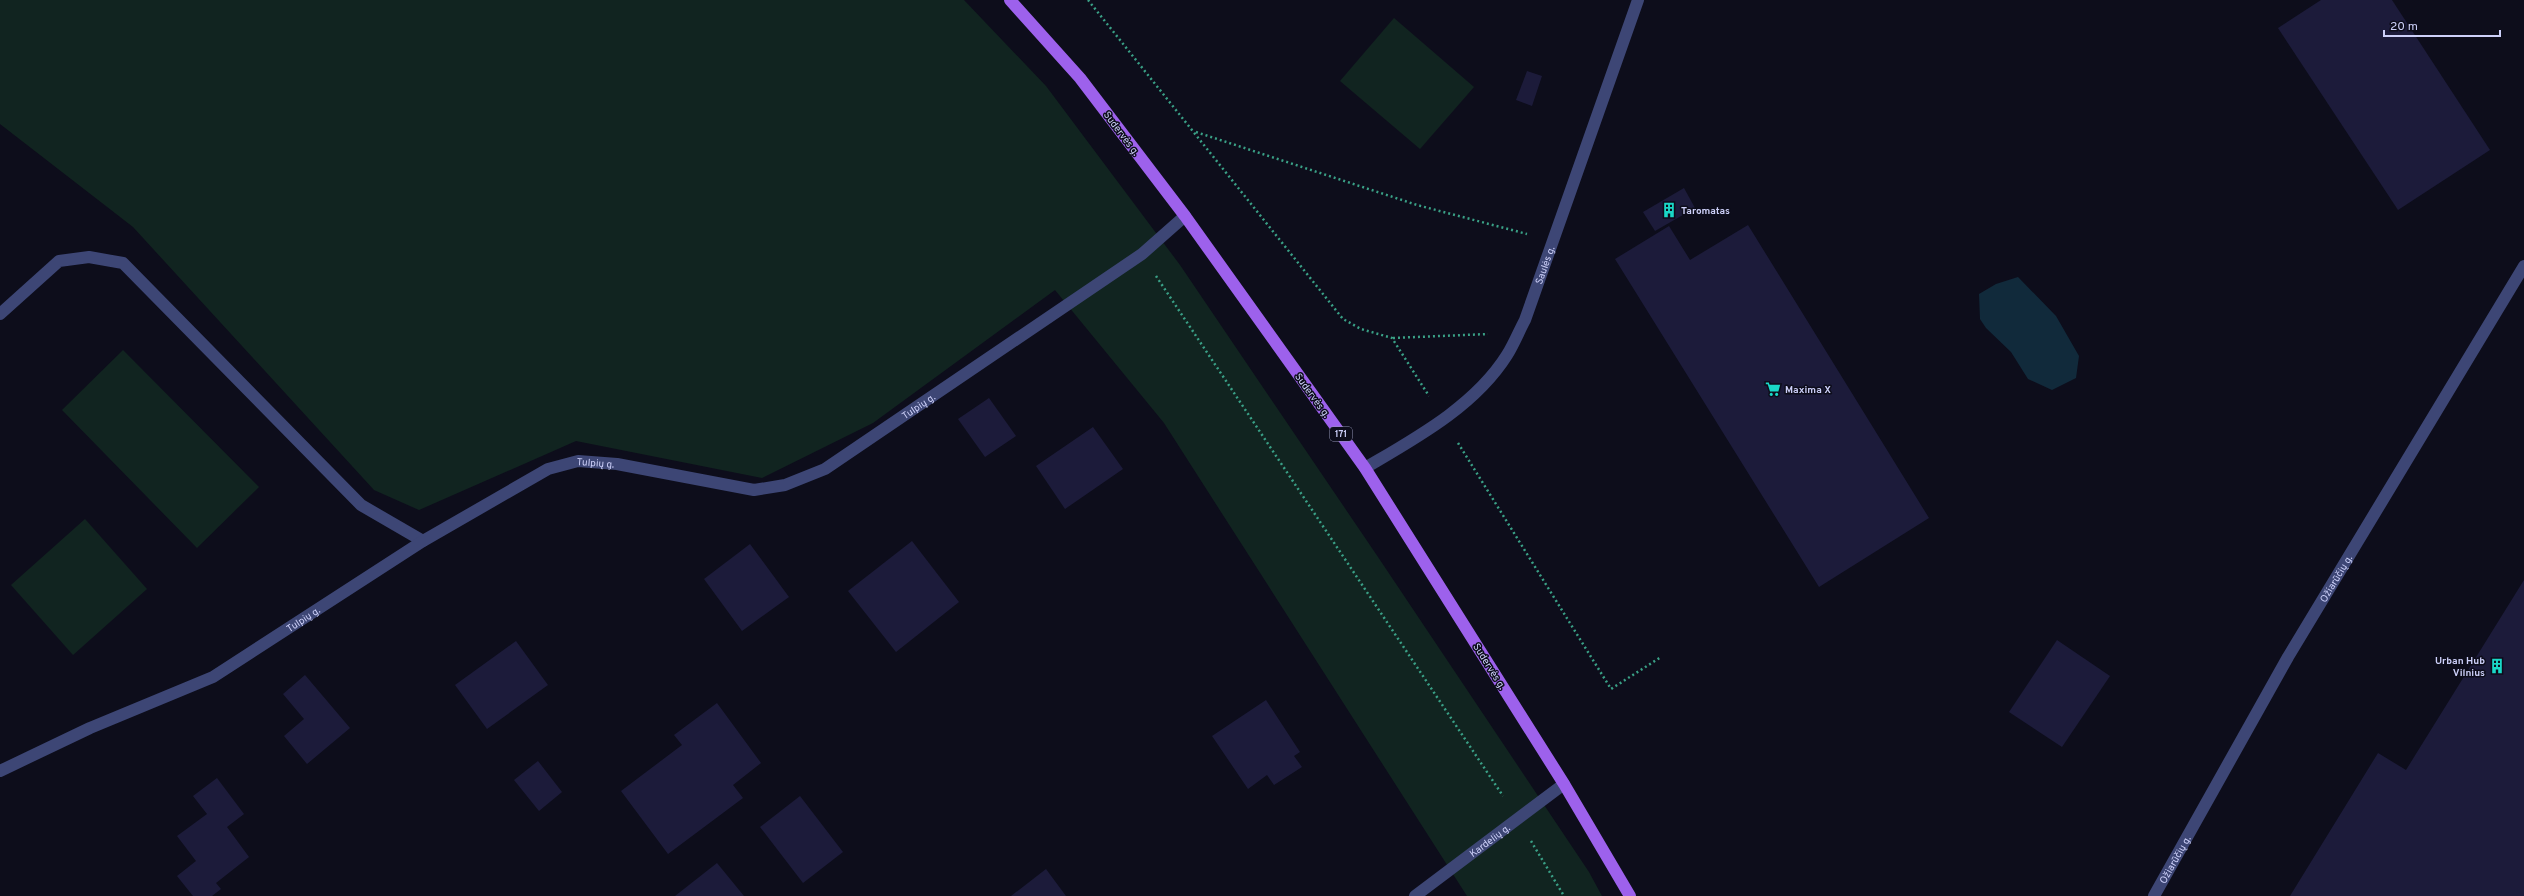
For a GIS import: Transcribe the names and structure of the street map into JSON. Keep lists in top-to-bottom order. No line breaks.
{"streets":{"main road":["Sudervės g.","171"],"street":["Saulės g.","Tulpių g.","Ožiarūčių g.","Kardelių g."]},"crossings":[["Sudervės g.","Saulės g."],["Sudervės g.","Tulpių g."],["Sudervės g.","Kardelių g."]],"places":{"building":["Taromatas","Urban Hub Vilnius"],"supermarket":["Maxima X"]},"scale_bar":"20 m"}
